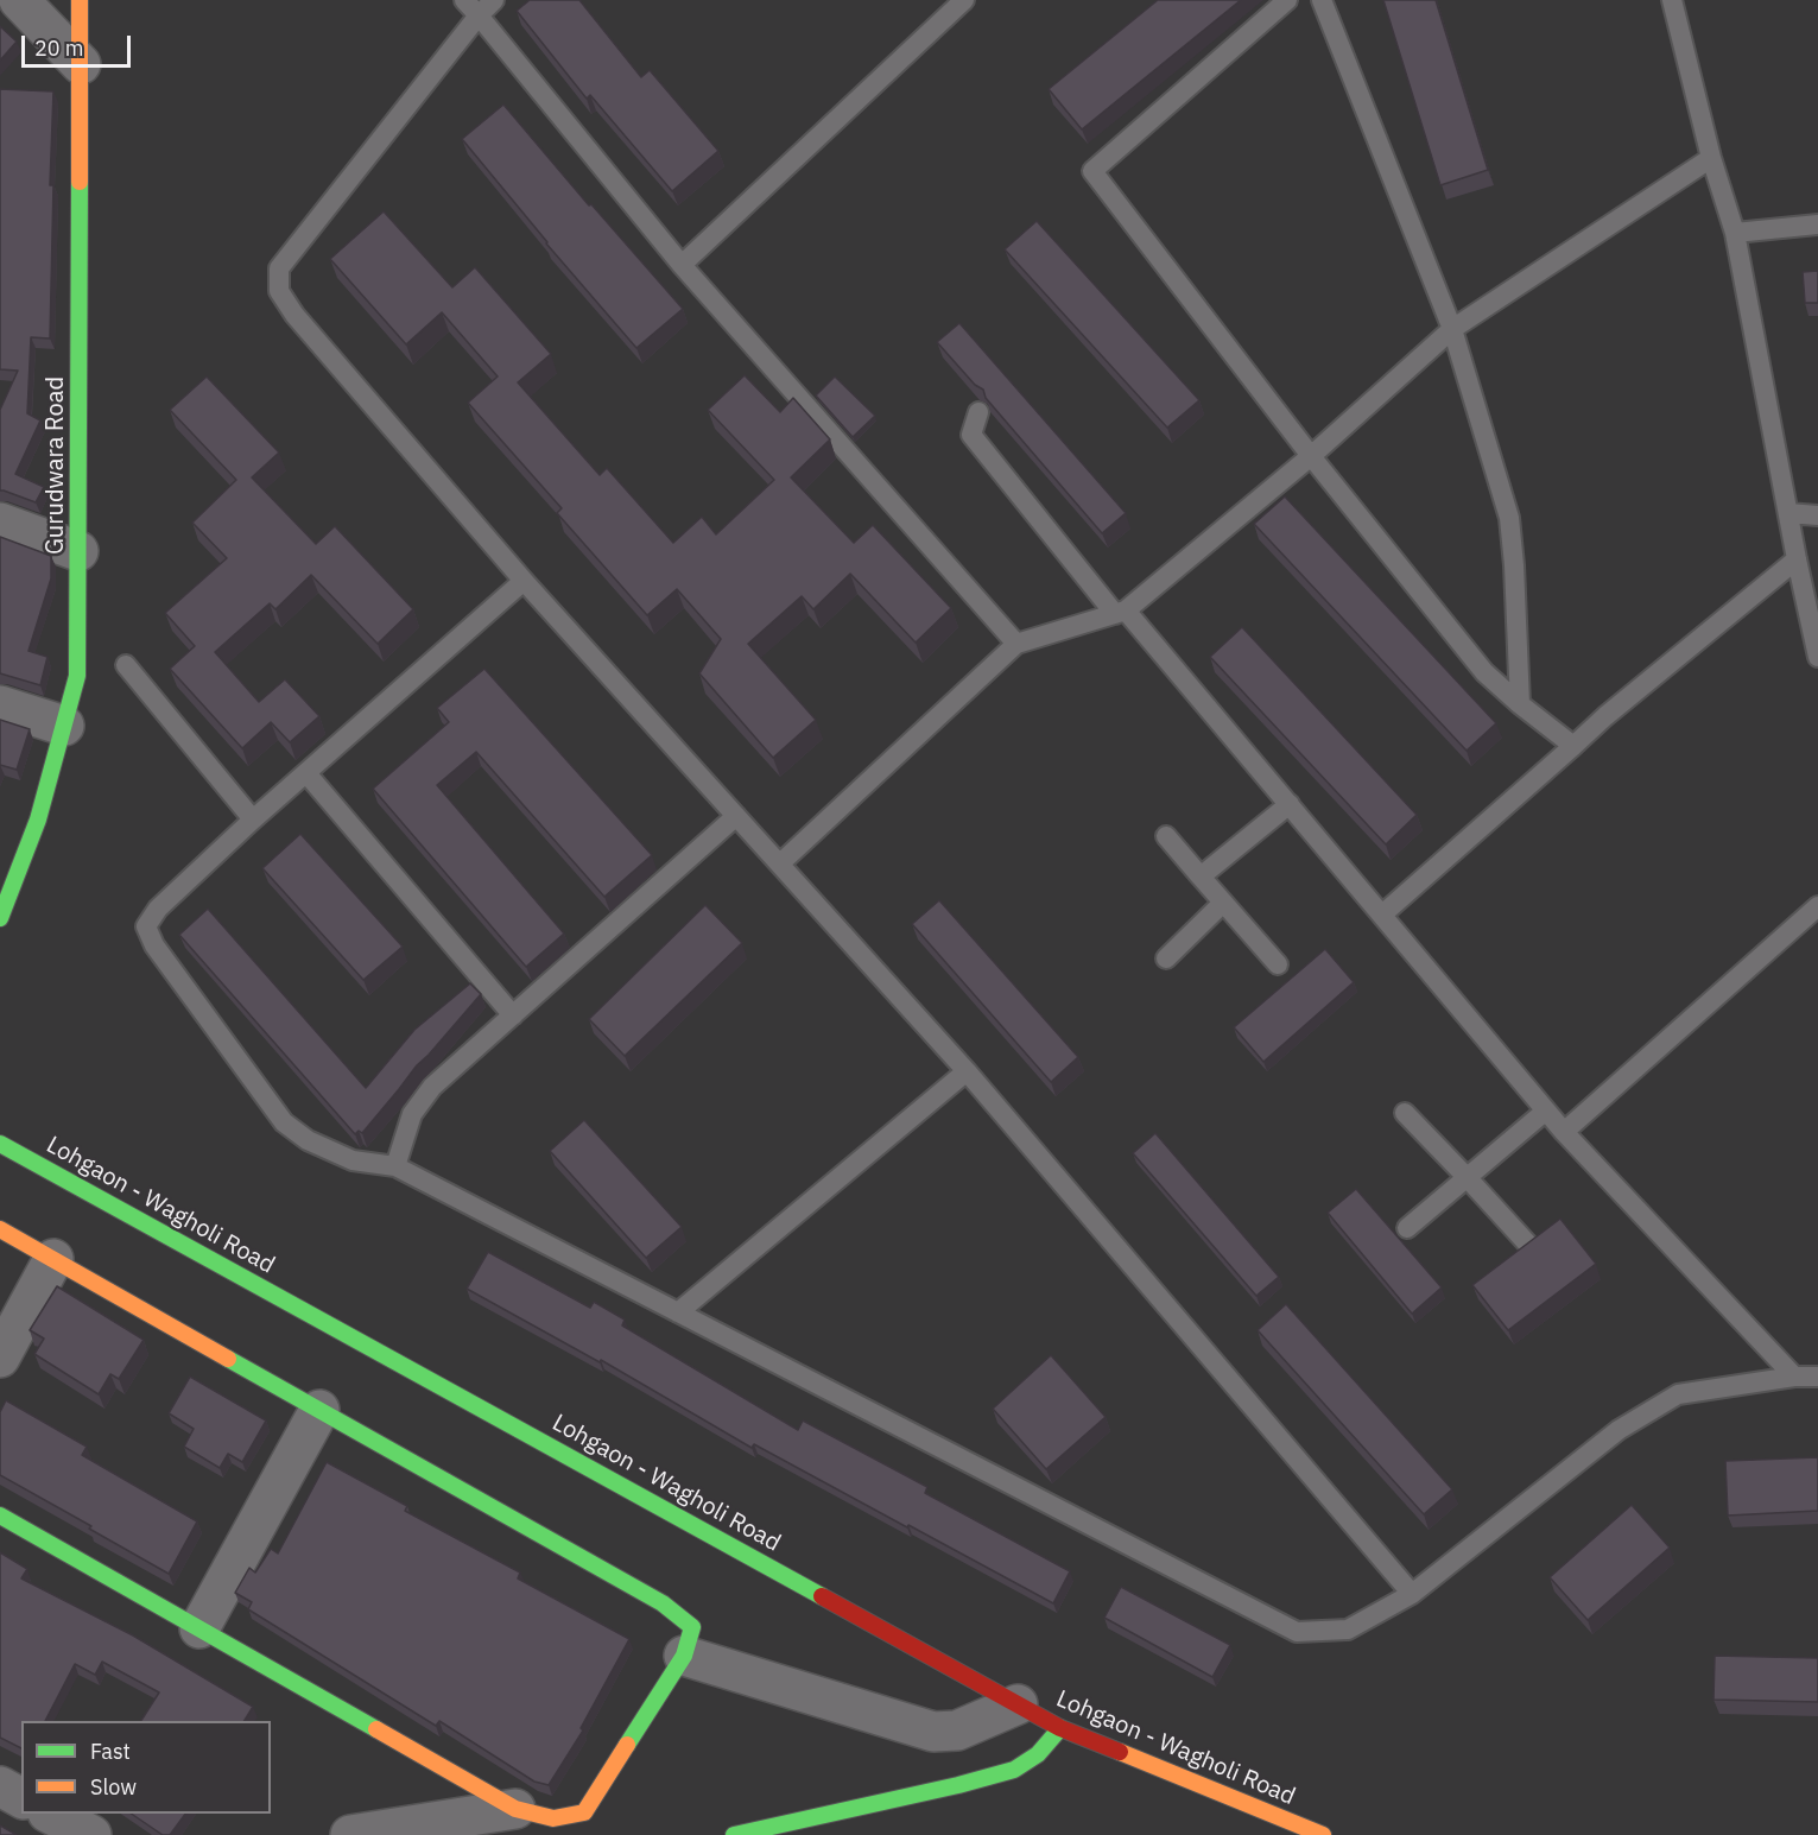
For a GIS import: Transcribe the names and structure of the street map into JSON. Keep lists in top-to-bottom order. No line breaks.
{"streets":{"street":["Gurudwara Road","Lohgaon - Wagholi Road"]},"legend":["Fast","Slow"],"scale_bar":"20 m"}
